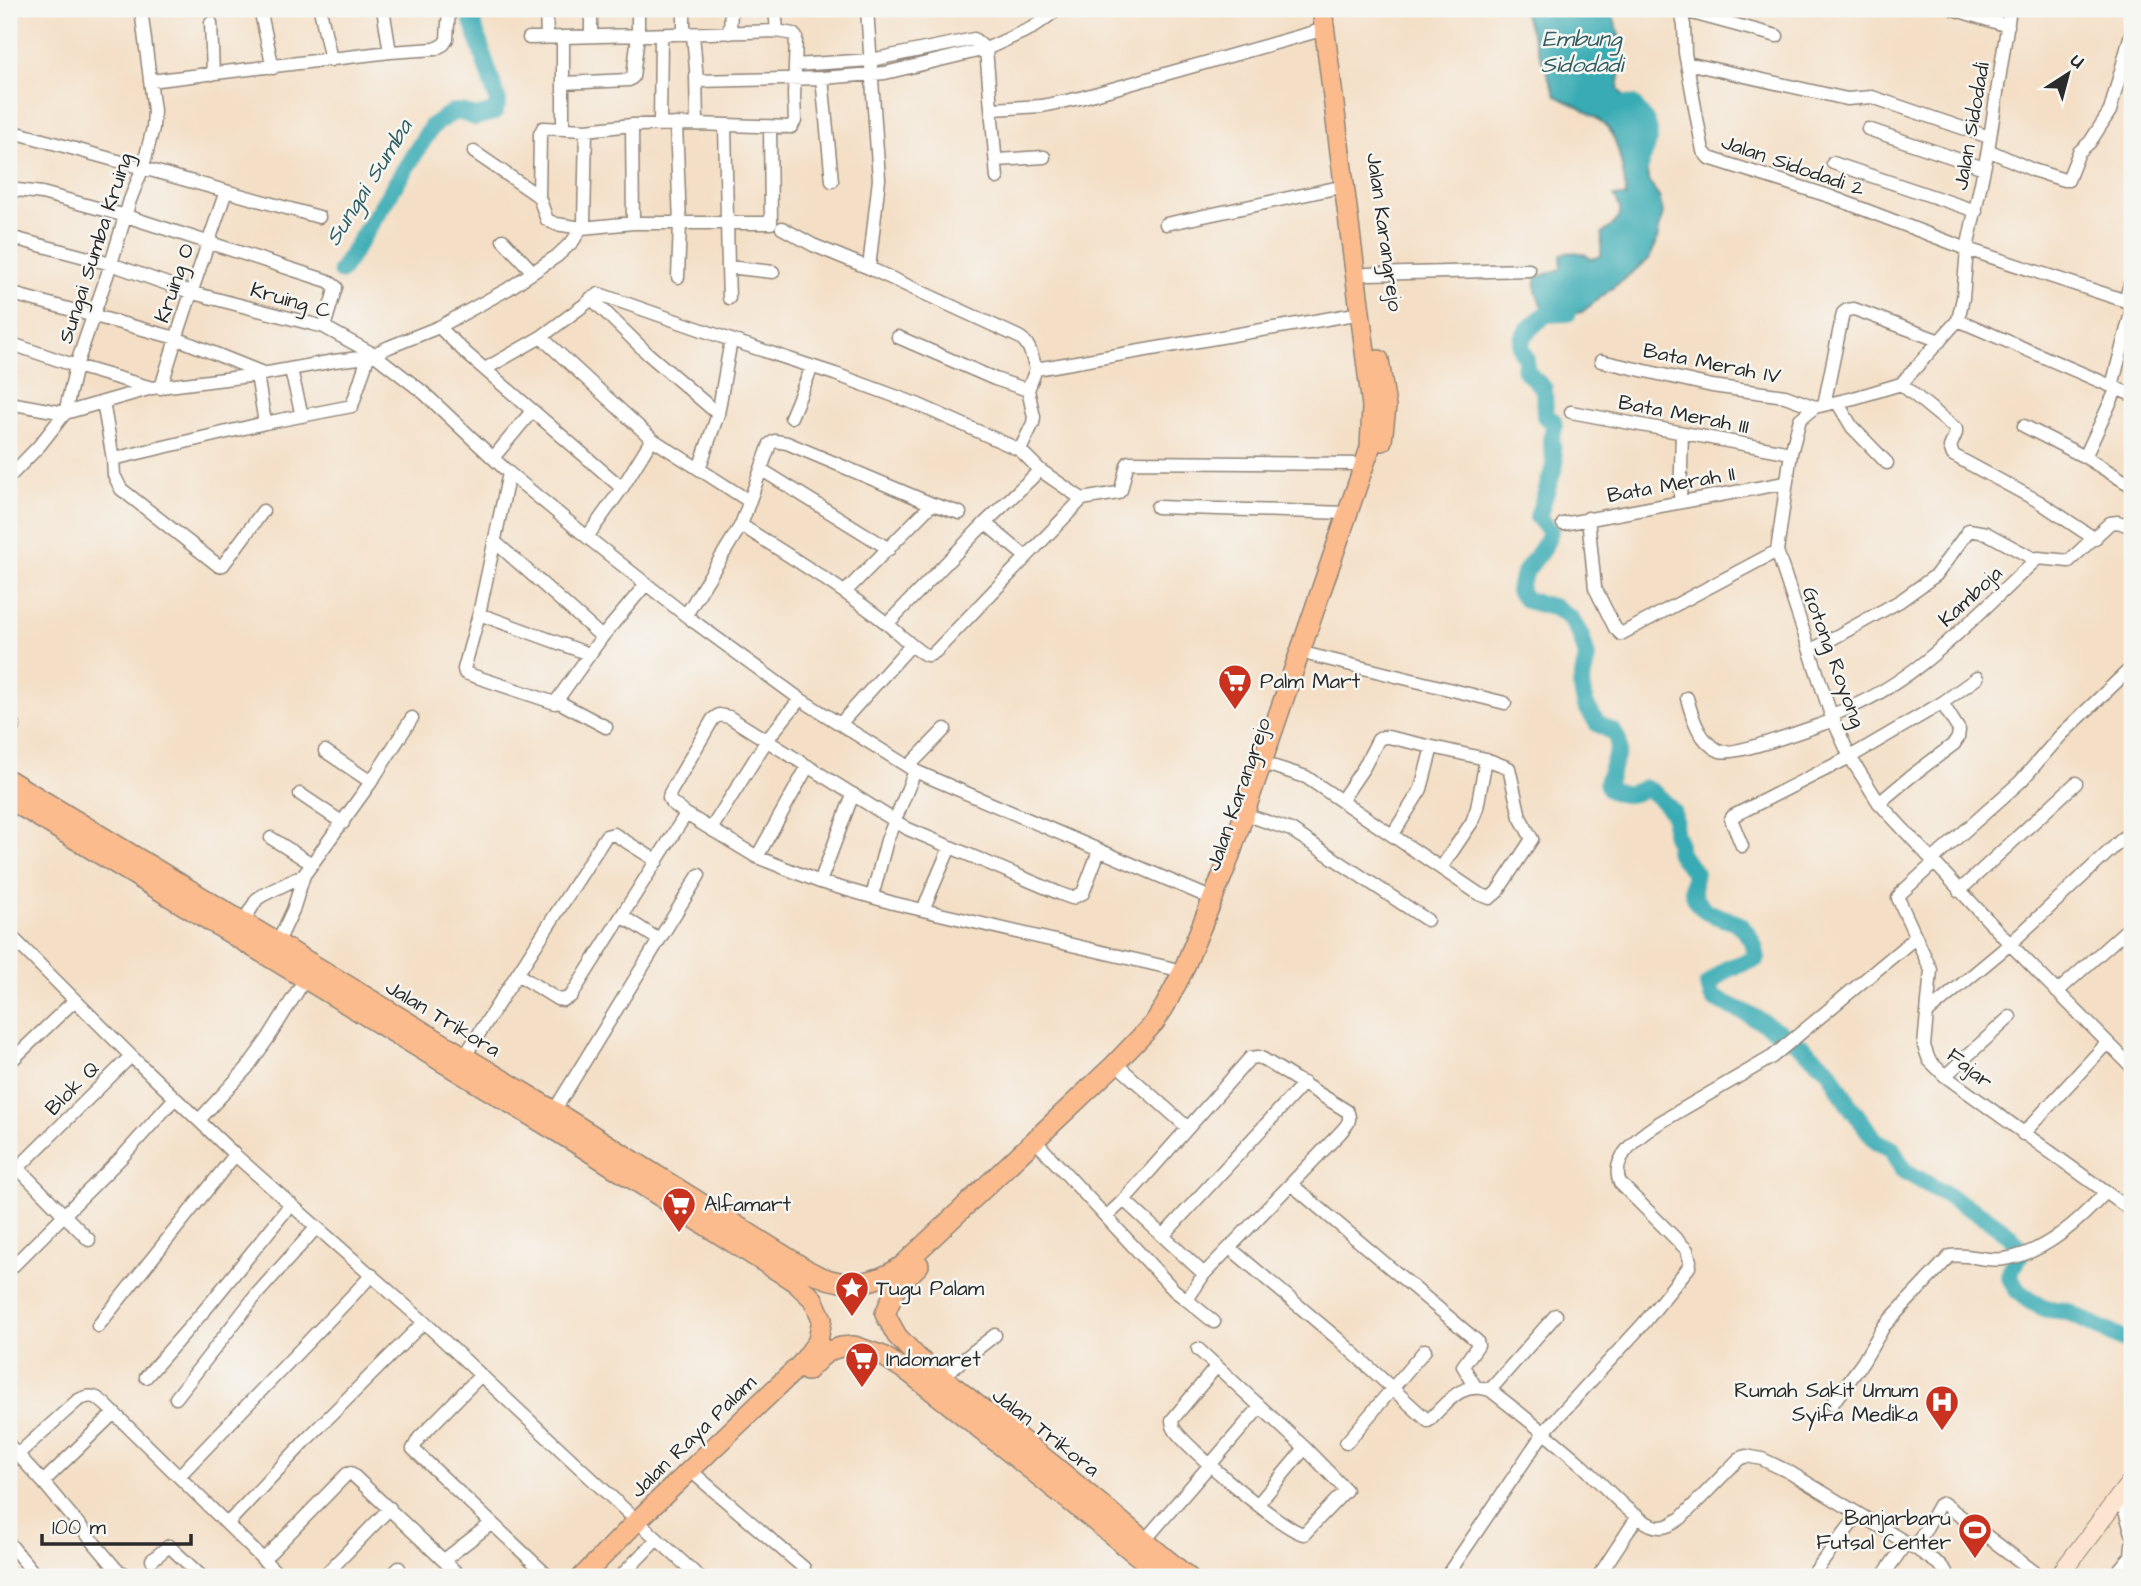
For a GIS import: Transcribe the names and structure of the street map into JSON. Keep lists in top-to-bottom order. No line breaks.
{"streets":{"main road":["Jalan Karangrejo","Jalan Trikora","Jalan Raya Palam"],"street":["Jalan Sidodadi","Jalan Sidodadi 2","Sungai Sumba Kruing","Kruing O","Kruing C","Bata Merah IV","Bata Merah III","Bata Merah II","Kamboja","Gotong Royong","Fajar","Blok Q"]},"crossings":[["Jalan Sidodadi","Jalan Sidodadi 2"],["Jalan Karangrejo","Kruing C"],["Jalan Karangrejo","Jalan Trikora"],["Jalan Karangrejo","Jalan Raya Palam"],["Sungai Sumba Kruing","Kruing C"],["Kruing O","Kruing C"],["Bata Merah IV","Gotong Royong"],["Bata Merah III","Gotong Royong"],["Bata Merah II","Gotong Royong"],["Kamboja","Gotong Royong"],["Gotong Royong","Fajar"],["Jalan Trikora","Jalan Raya Palam"]],"water":["Embung Sidodadi","Sungai Sumba"],"places":{"supermarket":["Palm Mart","Alfamart","Indomaret"],"place":["Tugu Palam"],"hospital":["Rumah Sakit Umum Syifa Medika"],"sports":["Banjarbaru Futsal Center"]},"scale_bar":"100 m","north":"top right"}
